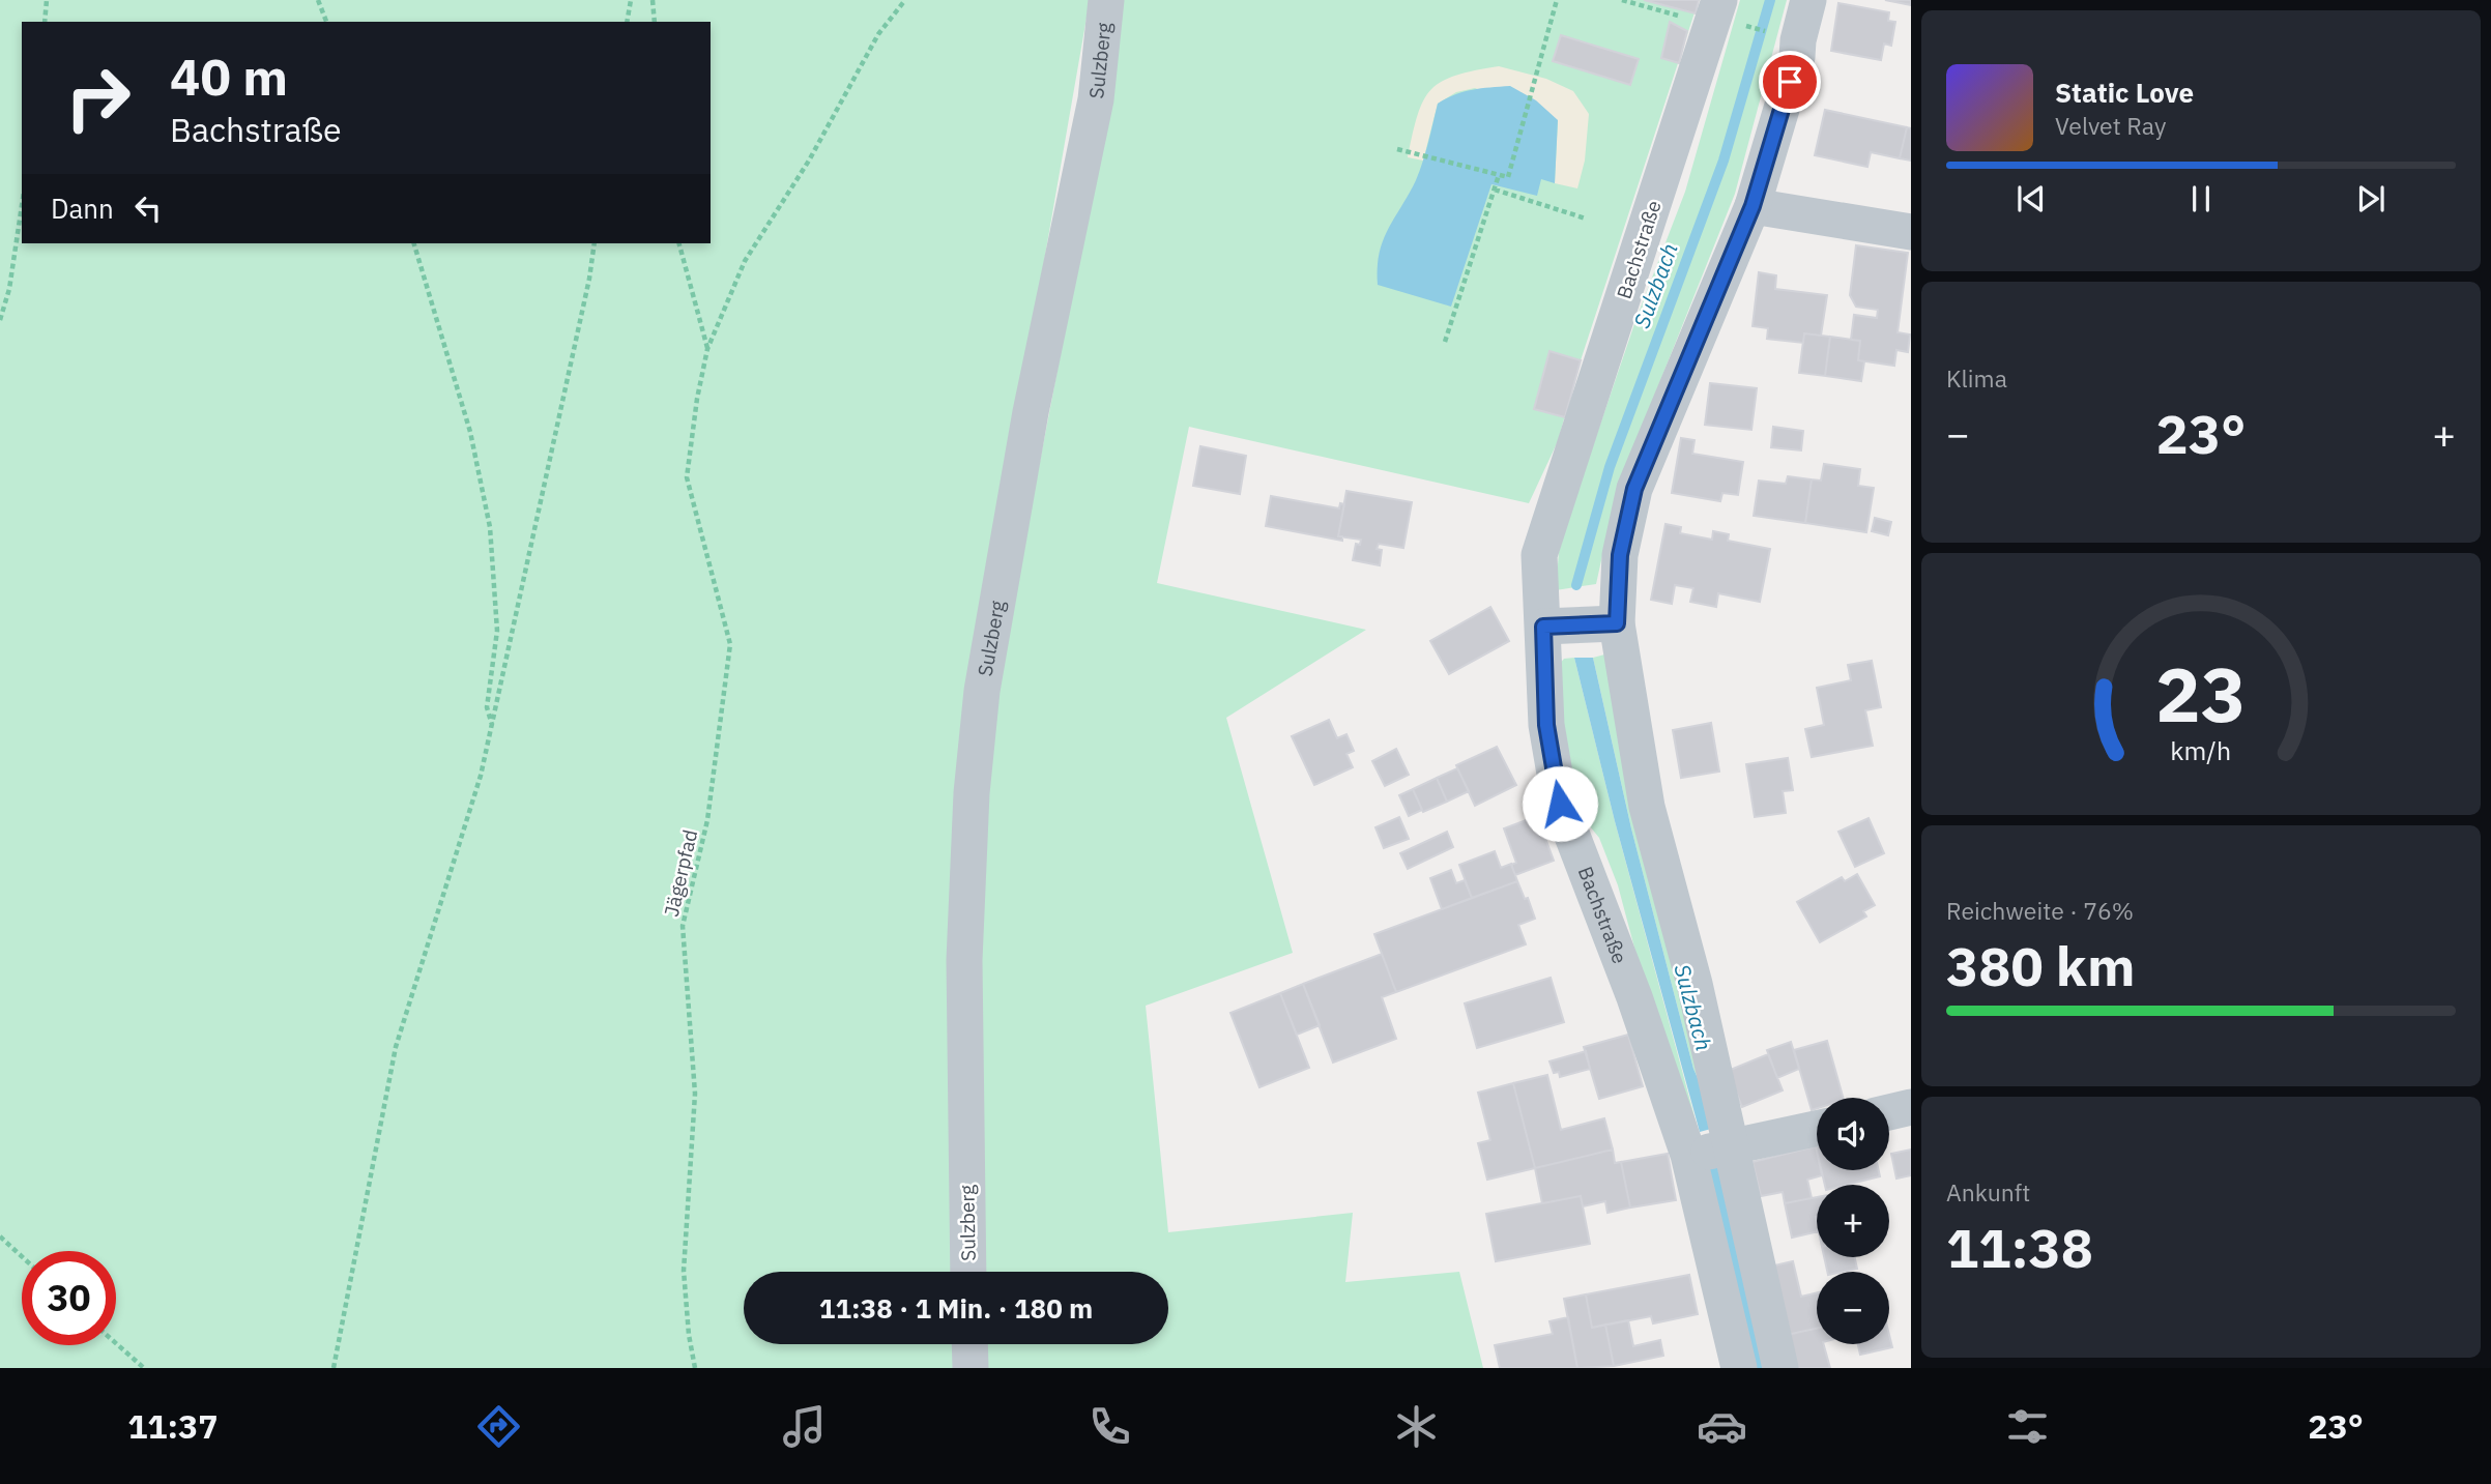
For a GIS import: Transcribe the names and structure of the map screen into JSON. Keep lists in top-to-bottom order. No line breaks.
{"streets":{"street":["Sulzberg","Bachstraße"],"path":["Jägerpfad"]},"water":["Sulzbach"],"page":{"turn":["40 m","Bachstraße"],"song":["Static Love","Velvet Ray"],"then":"Dann","tile":["Klima",["Reichweite · 76%","380 km"],["Ankunft","11:38"]],"heat":["−","23°","+"],"map_buttons":["+","−"],"limit":"30","trip":"11:38 · 1 Min. · 180 m","tabs":["11:37","23°"],"gauge":["23","km/h"]}}
